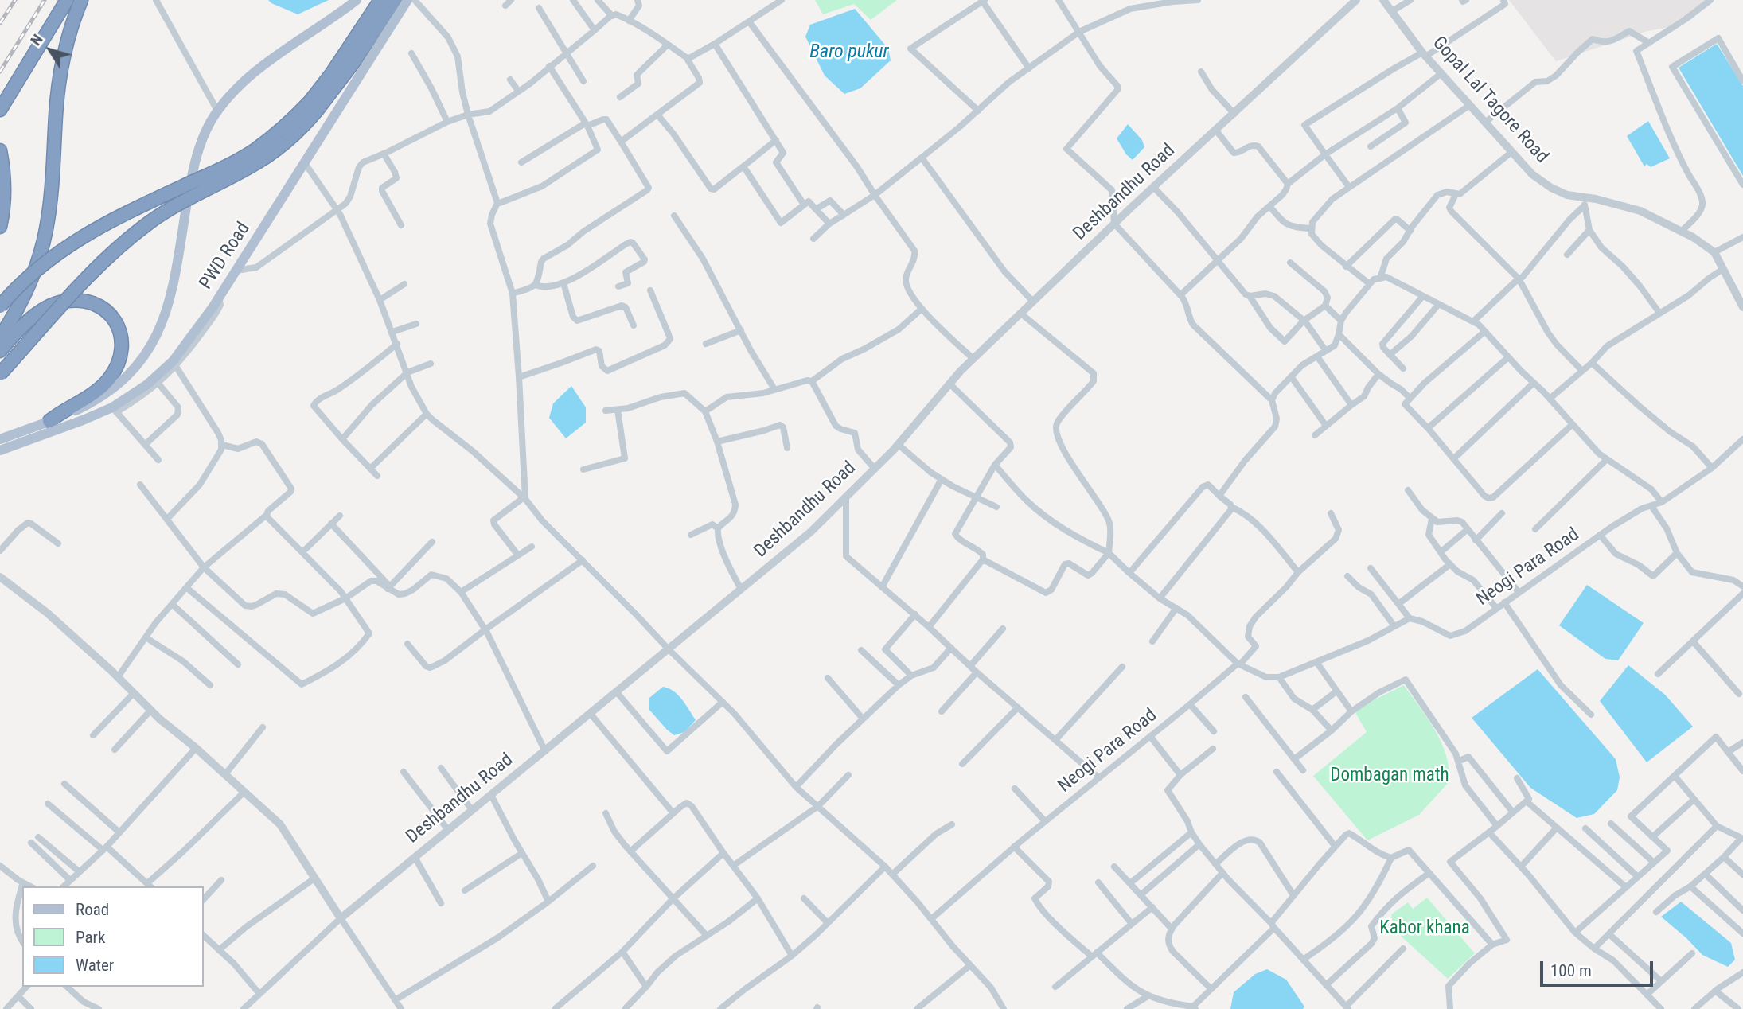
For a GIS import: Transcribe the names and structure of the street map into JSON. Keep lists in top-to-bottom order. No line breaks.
{"streets":{"main road":["PWD Road"],"street":["Gopal Lal Tagore Road","Deshbandhu Road","Neogi Para Road"]},"water":["Baro pukur"],"parks":["Dombagan math","Kabor khana"],"legend":["Road","Park","Water"],"scale_bar":"100 m","north":"top left"}
